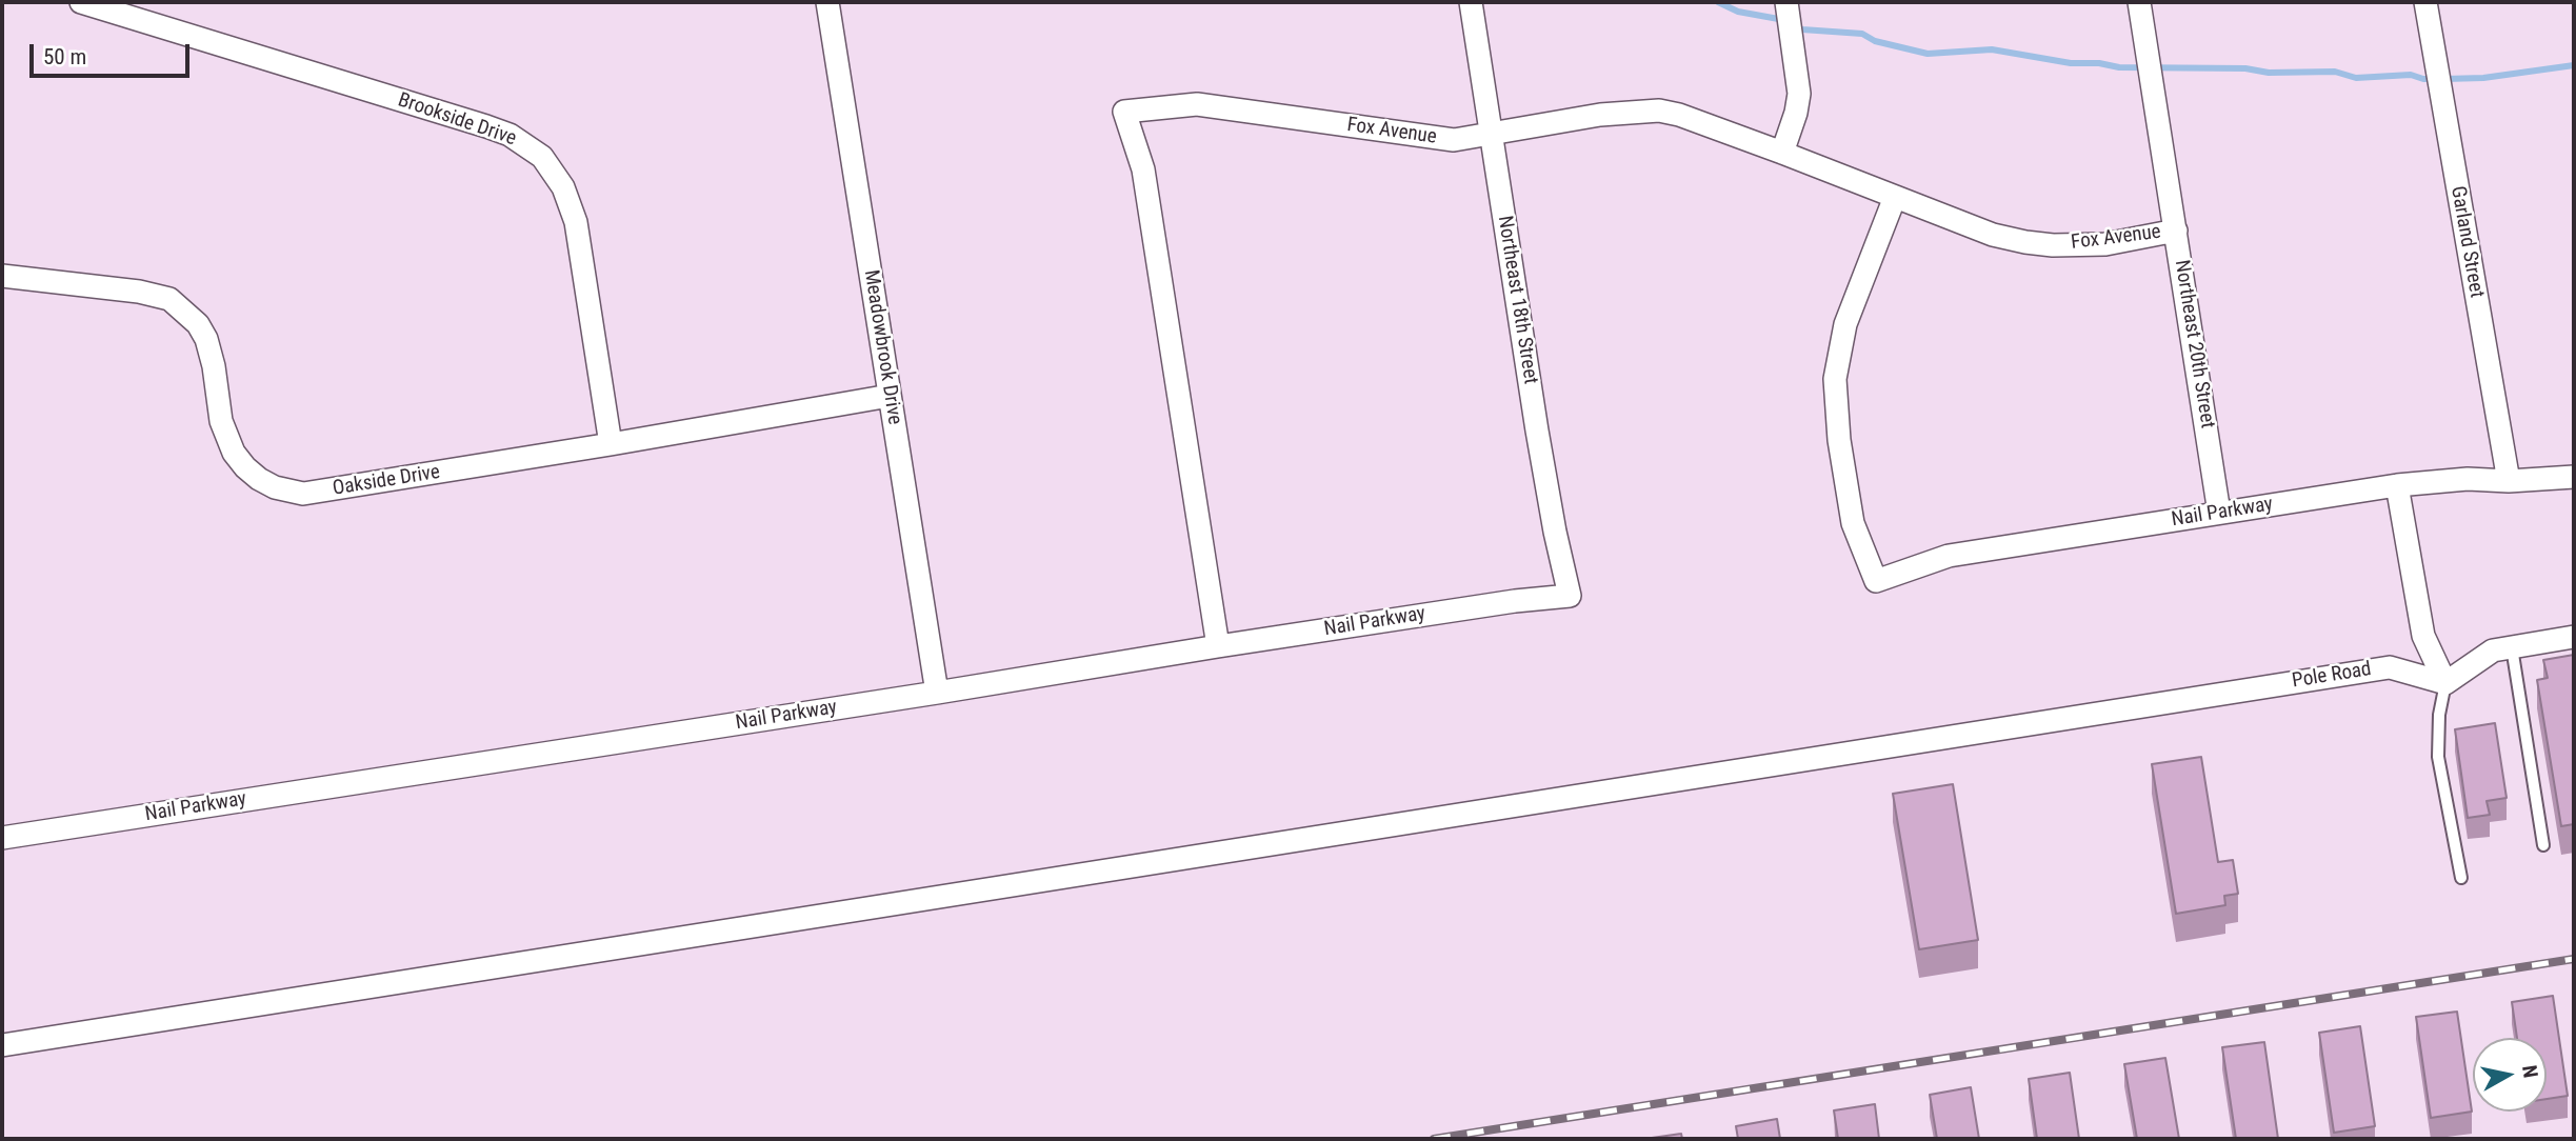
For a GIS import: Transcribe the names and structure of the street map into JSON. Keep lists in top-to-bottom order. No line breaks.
{"streets":{"street":["Brookside Drive","Fox Avenue","Garland Street","Northeast 18th Street","Northeast 20th Street","Meadowbrook Drive","Oakside Drive","Nail Parkway","Pole Road"]},"crossings":[["Brookside Drive","Oakside Drive"],["Fox Avenue","Northeast 18th Street"],["Fox Avenue","Northeast 20th Street"],["Fox Avenue","Nail Parkway"],["Garland Street","Nail Parkway"],["Northeast 18th Street","Nail Parkway"],["Northeast 20th Street","Nail Parkway"],["Meadowbrook Drive","Oakside Drive"],["Meadowbrook Drive","Nail Parkway"]],"scale_bar":"50 m","north":"right"}
